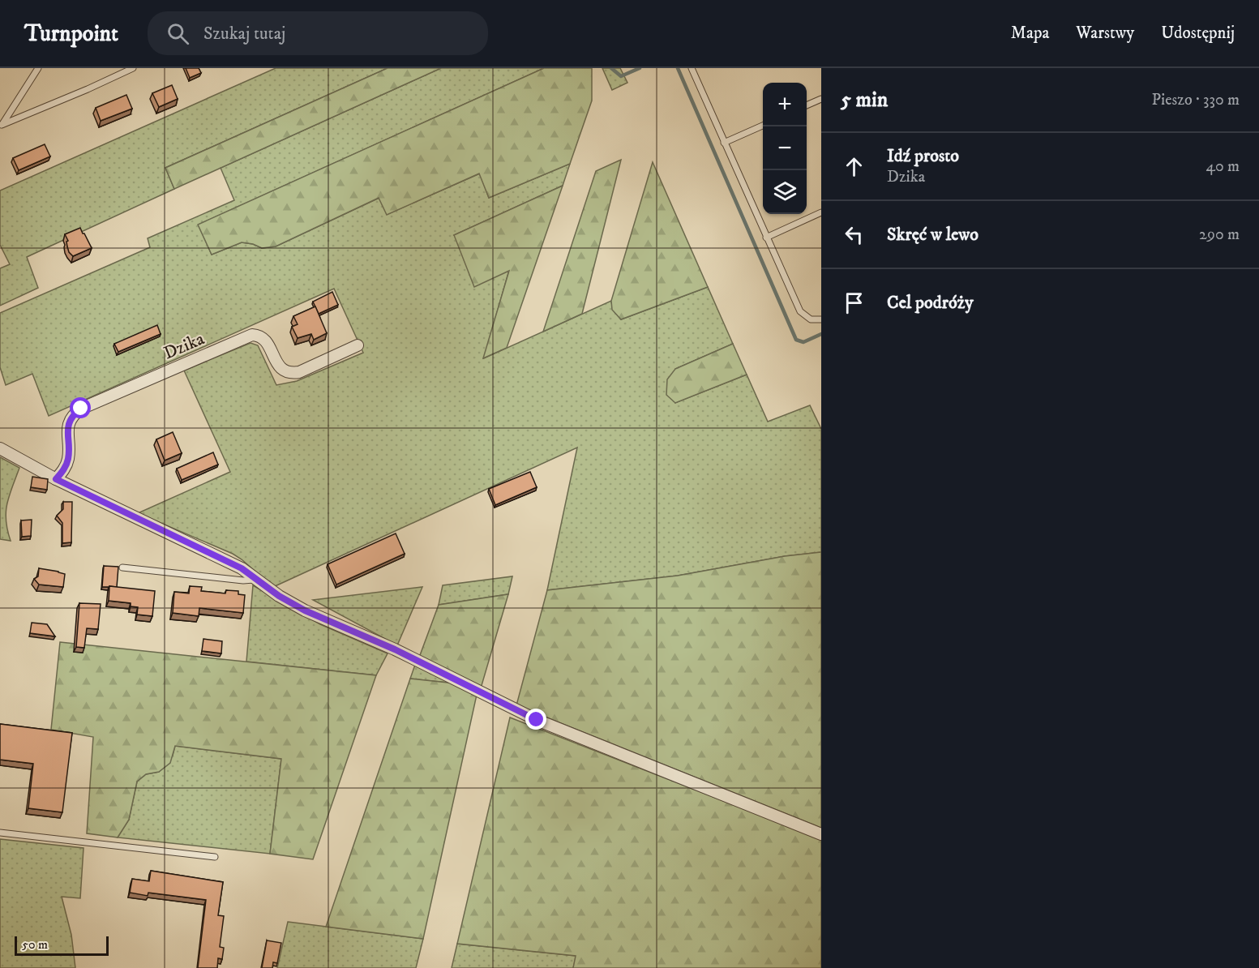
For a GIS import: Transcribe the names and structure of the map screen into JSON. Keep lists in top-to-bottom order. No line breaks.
{"streets":{"street":["Dzika"]},"scale_bar":"50 m","page":{"header":"Turnpoint","search":"Szukaj tutaj","nav":["Mapa","Warstwy","Udostępnij"],"heading":["5 min","Pieszo · 330 m"],"map_buttons":["+","−"],"list":[["Idź prosto","Dzika","40 m"],["Skręć w lewo","290 m"],"Cel podróży"],"scale":"50 m"}}
